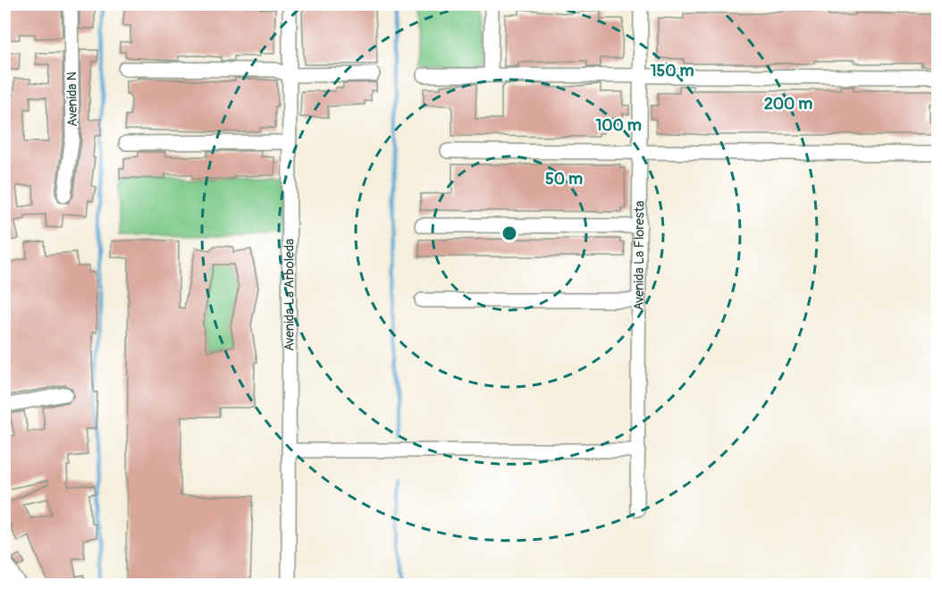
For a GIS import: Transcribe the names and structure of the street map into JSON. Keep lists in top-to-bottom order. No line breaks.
{"streets":{"street":["Avenida N","Avenida La Floresta","Avenida La Arboleda"]},"rings":["150 m","200 m","100 m","50 m"]}
